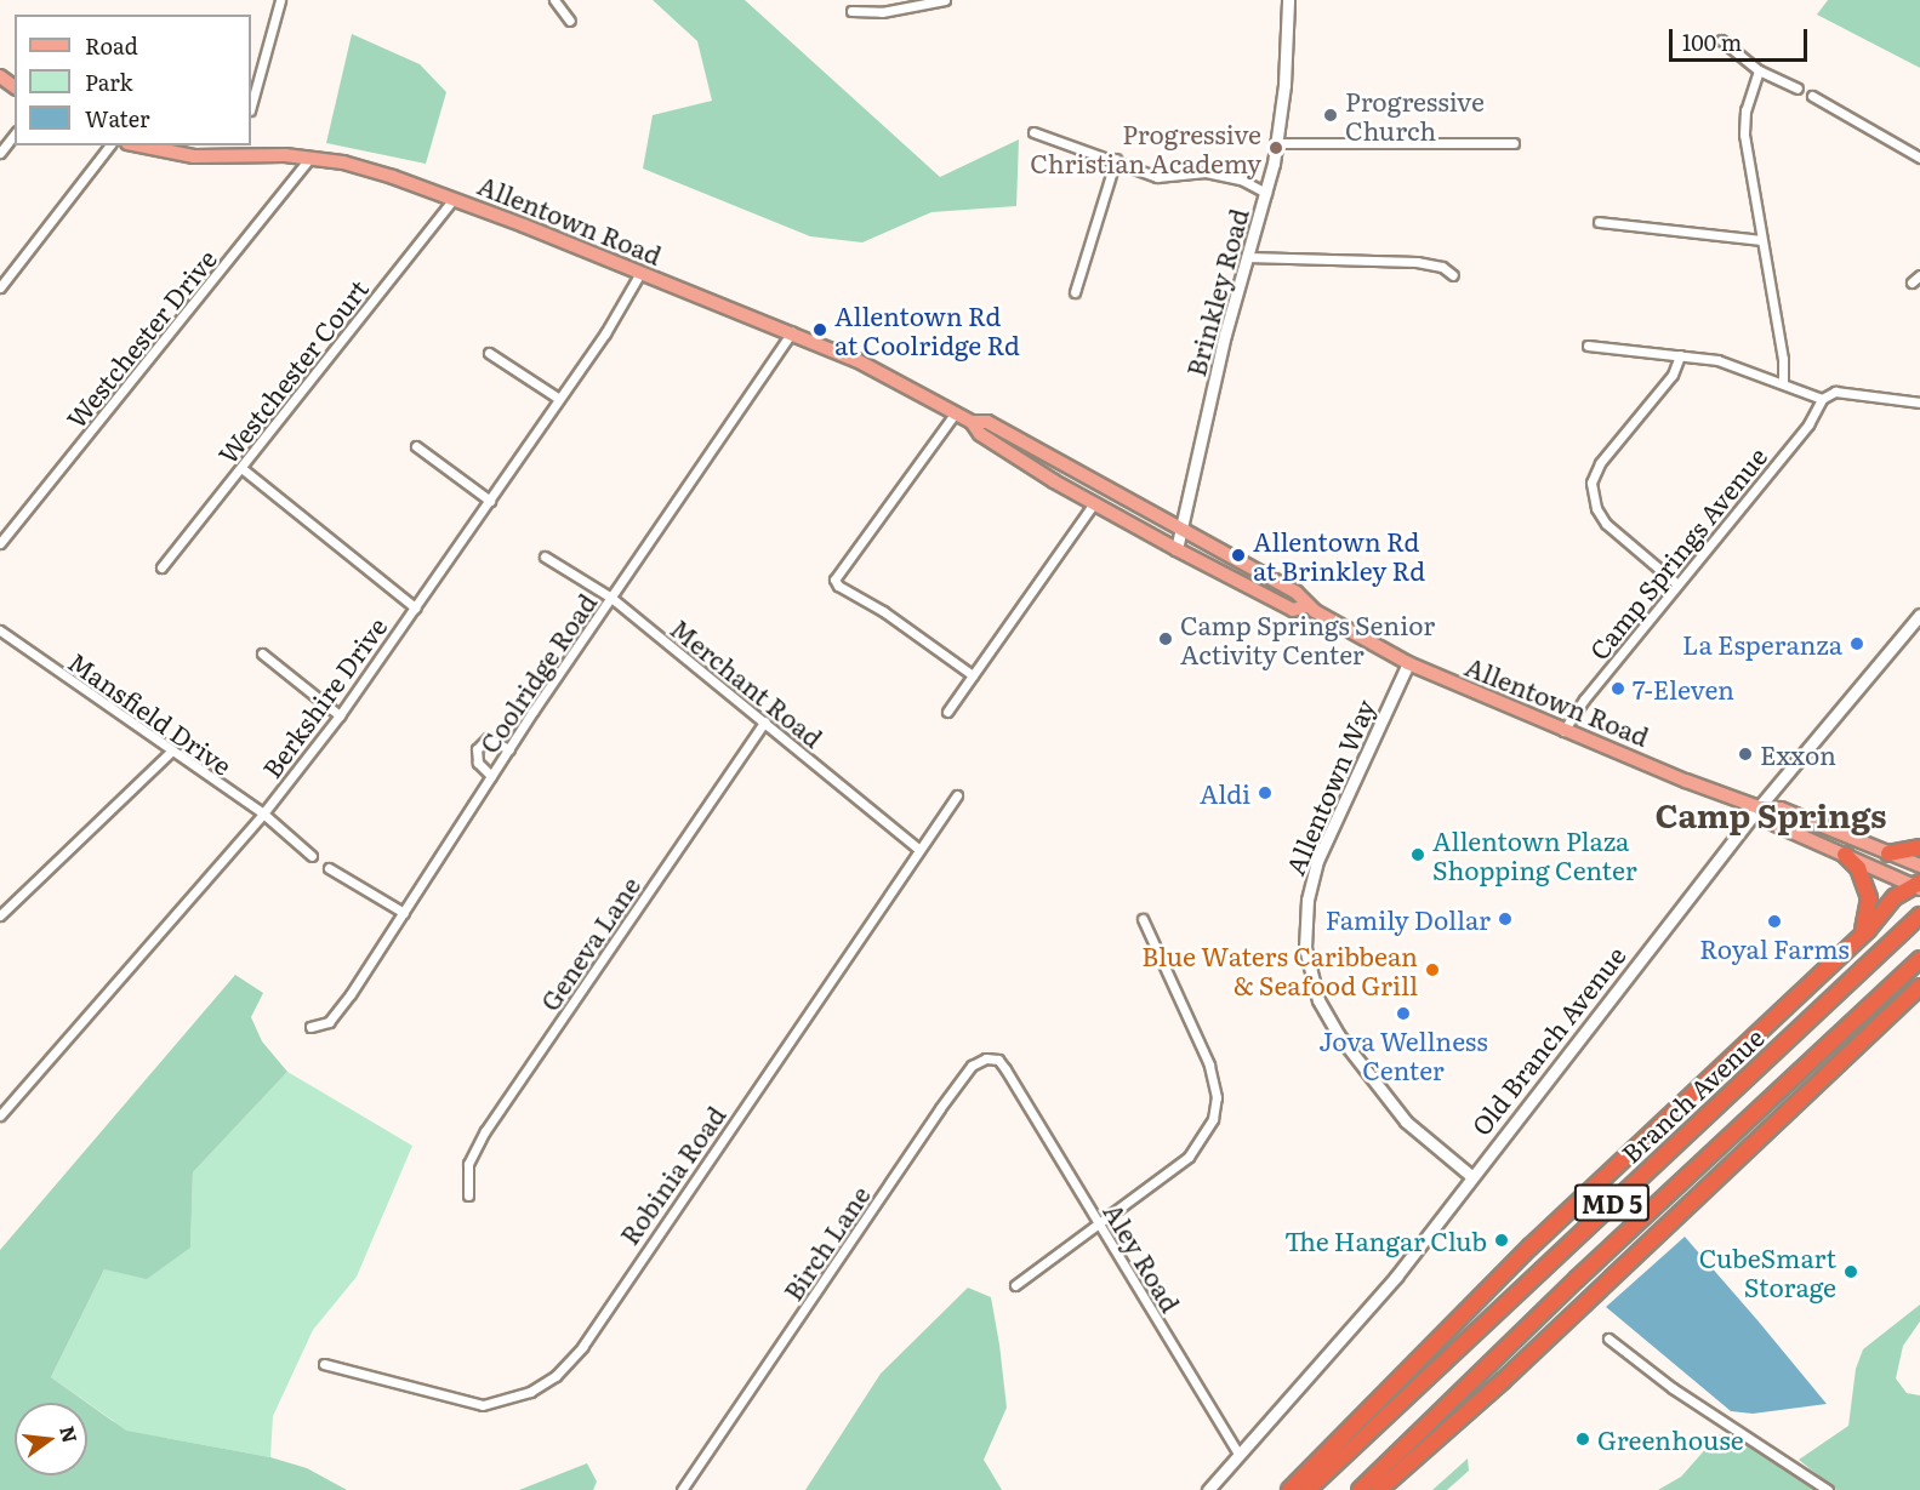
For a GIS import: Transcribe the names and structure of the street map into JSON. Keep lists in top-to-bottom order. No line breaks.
{"streets":{"highway":["Branch Avenue","MD 5"],"main road":["Allentown Road","Brinkley Road","Allentown Way","Old Branch Avenue"],"street":["Westchester Drive","Westchester Court","Camp Springs Avenue","Coolridge Road","Merchant Road","Berkshire Drive","Mansfield Drive","Geneva Lane","Robinia Road","Birch Lane","Aley Road"]},"crossings":[["Allentown Road","Brinkley Road"],["Allentown Road","Westchester Drive"],["Allentown Road","Westchester Court"],["Allentown Road","Camp Springs Avenue"],["Allentown Road","Coolridge Road"],["Allentown Road","Berkshire Drive"],["Allentown Road","Allentown Way"],["Allentown Road","Old Branch Avenue"],["Coolridge Road","Merchant Road"],["Merchant Road","Geneva Lane"],["Merchant Road","Robinia Road"],["Berkshire Drive","Mansfield Drive"],["Allentown Way","Old Branch Avenue"],["Old Branch Avenue","Aley Road"],["Birch Lane","Aley Road"]],"districts":["Camp Springs"],"places":["Progressive Church","Progressive Christian Academy","Allentown Rd at Coolridge Rd","Allentown Rd at Brinkley Rd","Camp Springs Senior Activity Center","La Esperanza","7-Eleven","Exxon","Aldi","Allentown Plaza Shopping Center","Family Dollar","Royal Farms","Blue Waters Caribbean & Seafood Grill","Jova Wellness Center","The Hangar Club","CubeSmart Storage","Greenhouse"],"legend":["Road","Park","Water"],"scale_bar":"100 m","north":"right"}
